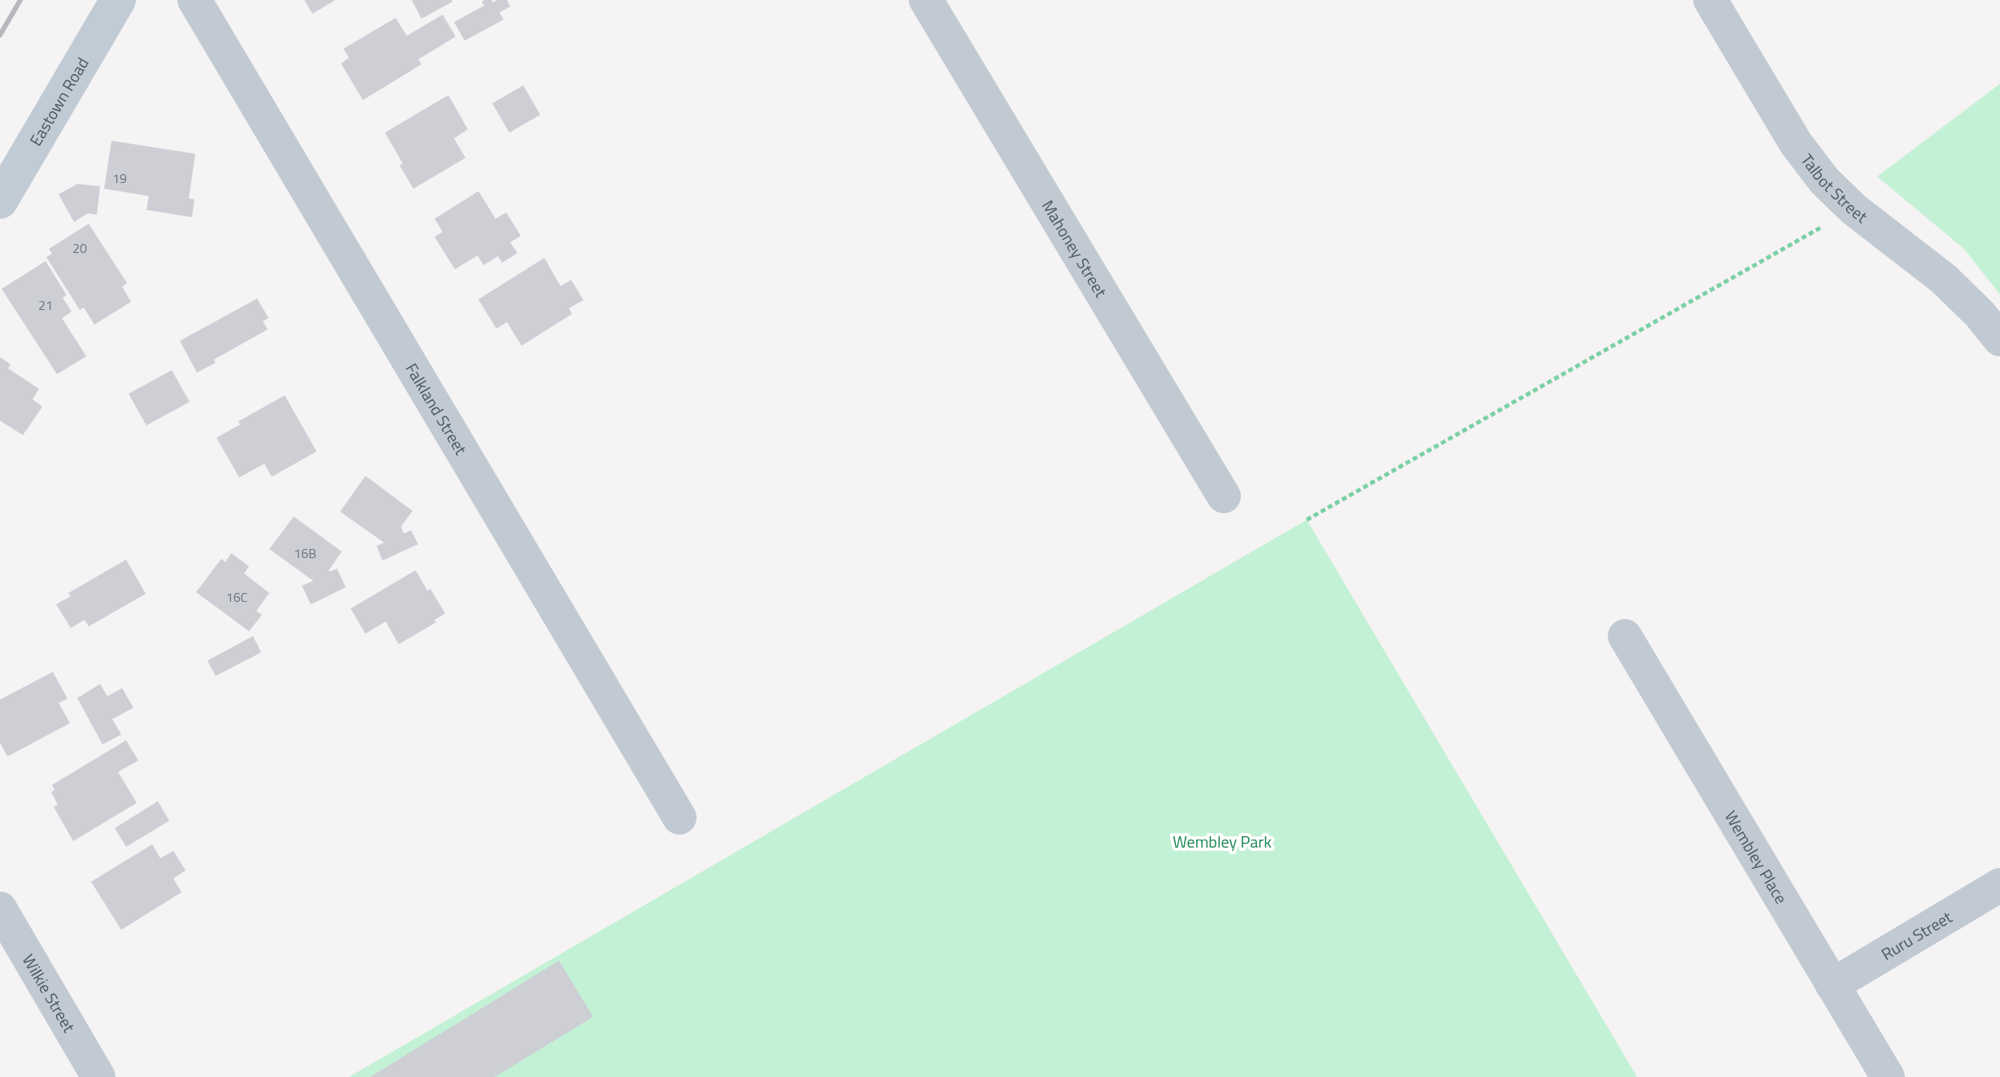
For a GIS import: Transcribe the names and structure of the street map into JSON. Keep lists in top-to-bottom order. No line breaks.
{"streets":{"street":["Eastown Road","Talbot Street","Mahoney Street","Falkland Street","Wembley Place","Ruru Street","Wilkie Street"]},"crossings":[["Wembley Place","Ruru Street"]],"parks":["Wembley Park"],"house_numbers":["19","20","21","16B","16C"]}
